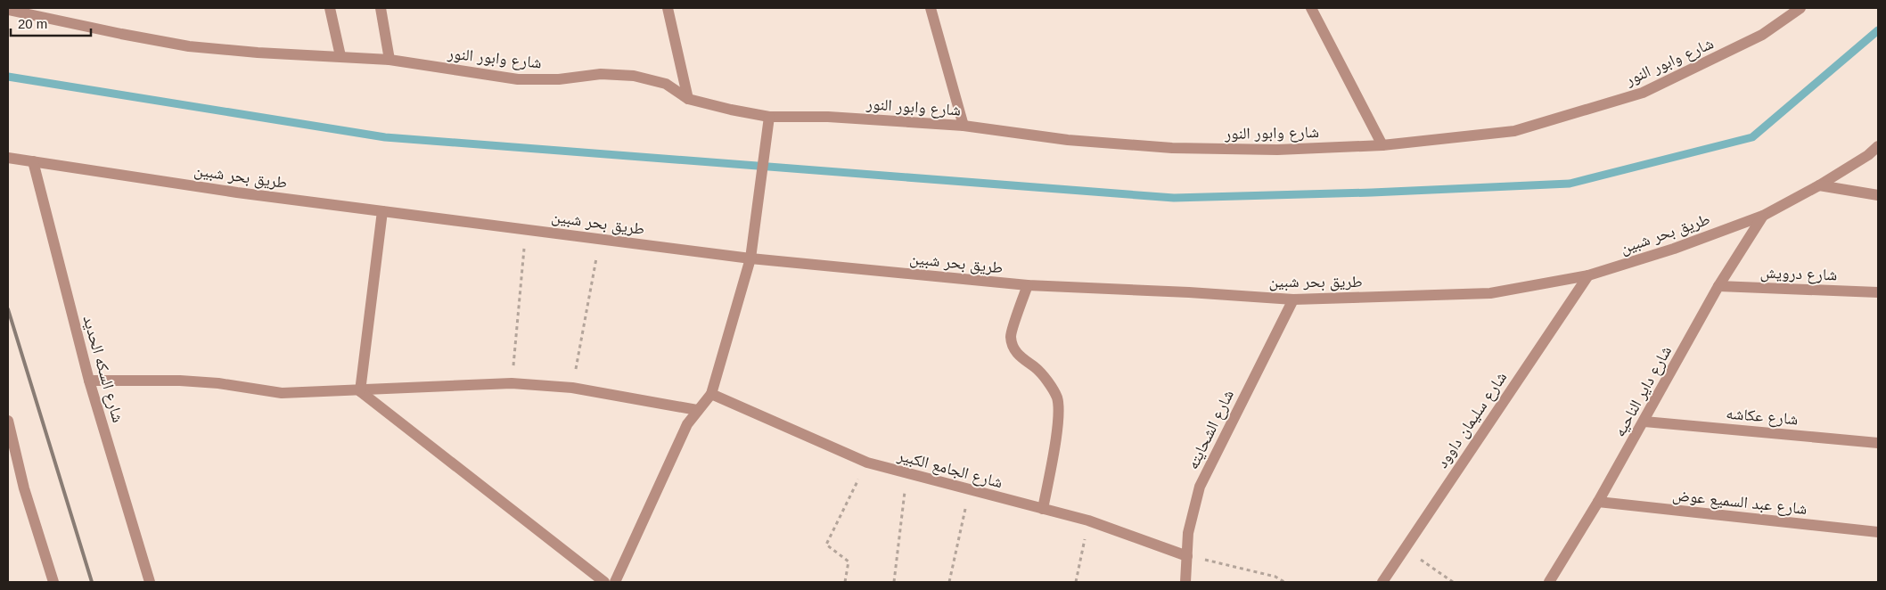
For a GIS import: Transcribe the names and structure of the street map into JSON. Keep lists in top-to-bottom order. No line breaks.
{"streets":{"street":["شارع وابور النور","طريق بحر شبين","شارع درويش","شارع السكه الحديد","شارع داير الناحيه","شارع عكاشه","شارع سليمان داوود","شارع الشحايته","شارع الجامع الكبير","شارع عبد السميع عوض"]},"crossings":[["طريق بحر شبين","شارع السكه الحديد"],["طريق بحر شبين","شارع داير الناحيه"],["طريق بحر شبين","شارع سليمان داوود"],["طريق بحر شبين","شارع الشحايته"],["شارع درويش","شارع داير الناحيه"],["شارع داير الناحيه","شارع عكاشه"],["شارع داير الناحيه","شارع عبد السميع عوض"],["شارع الشحايته","شارع الجامع الكبير"]],"scale_bar":"20 m"}
